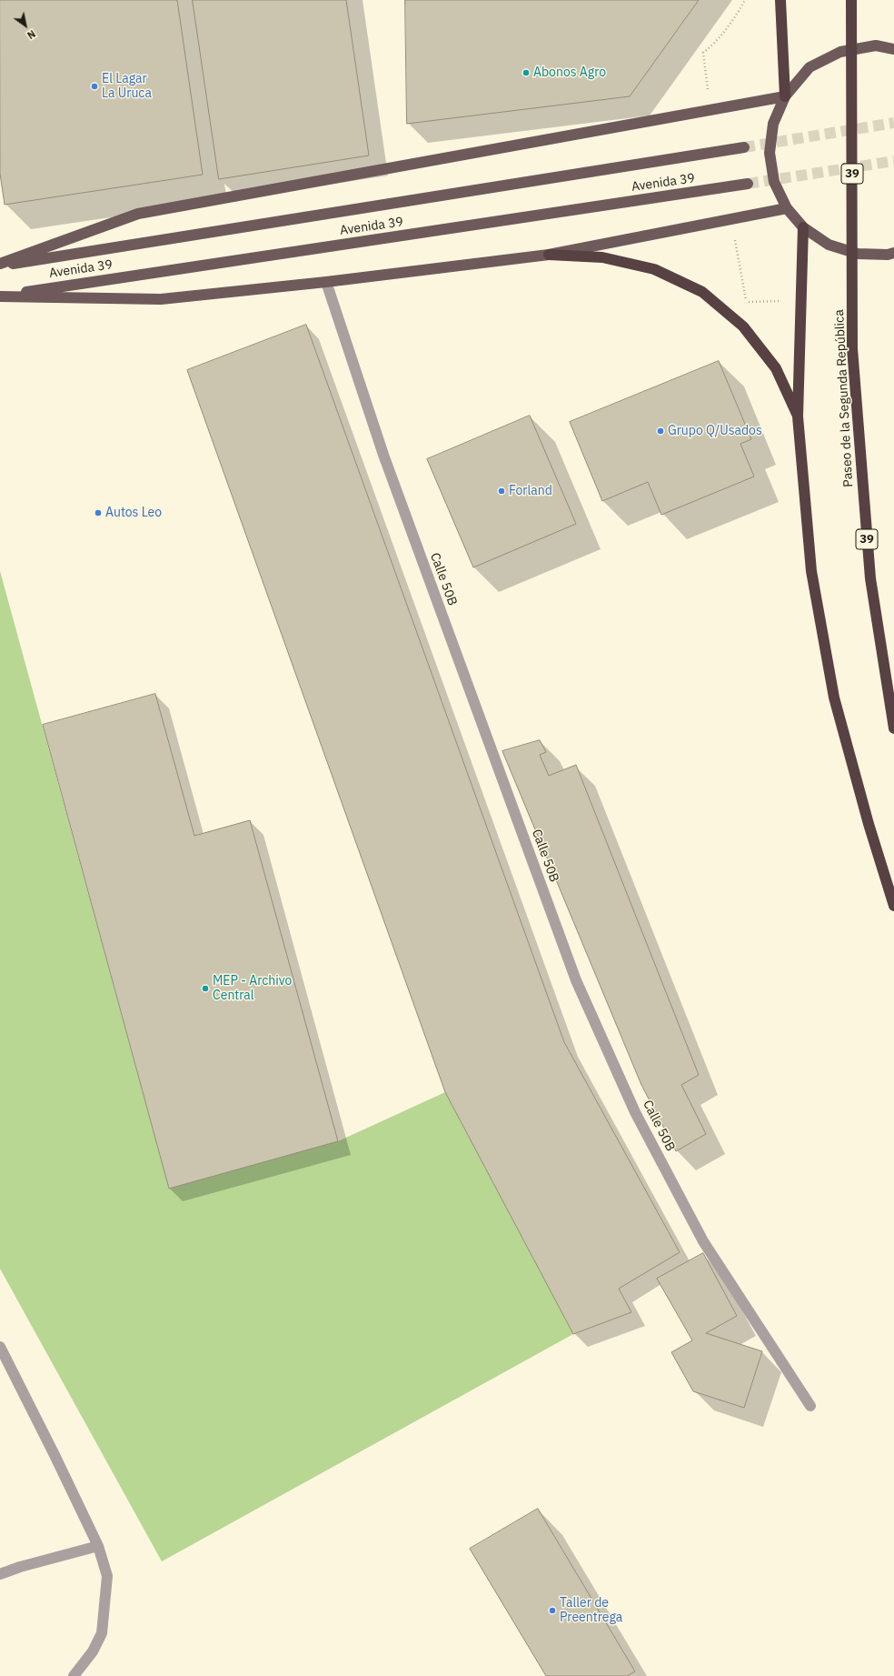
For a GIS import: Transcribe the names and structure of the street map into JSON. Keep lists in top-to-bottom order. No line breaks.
{"streets":{"highway":["39","Paseo de la Segunda República"],"main road":["Avenida 39"],"street":["Calle 50B"]},"places":["Abonos Agro","El Lagar La Uruca","Grupo Q/Usados","Forland","Autos Leo","MEP - Archivo Central","Taller de Preentrega"],"north":"bottom right"}
